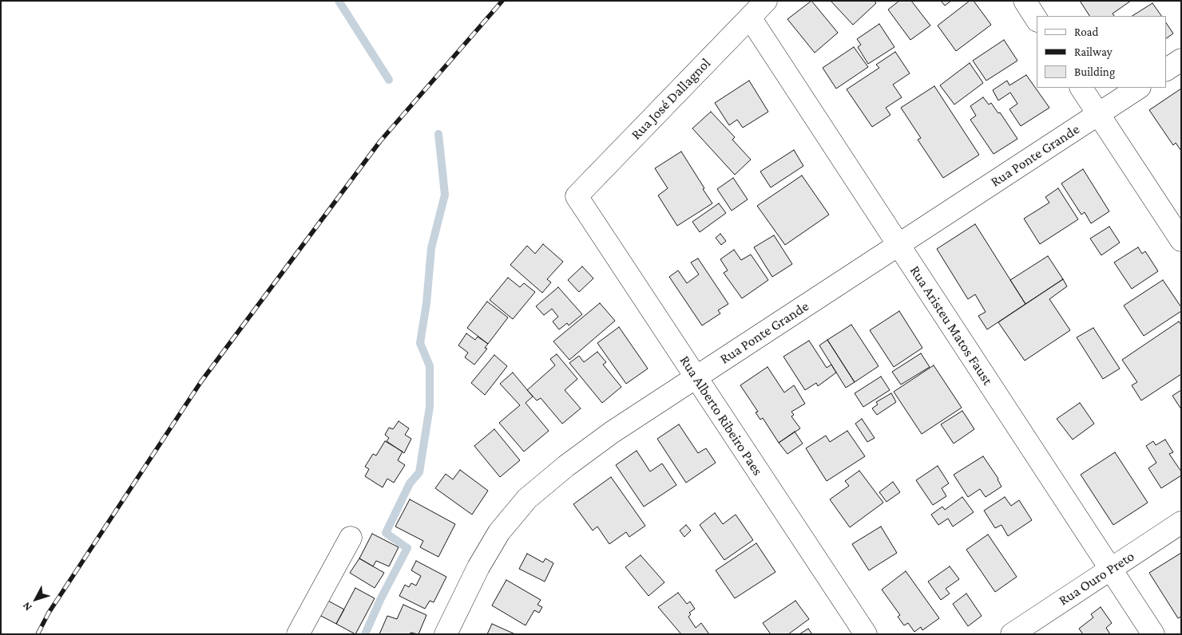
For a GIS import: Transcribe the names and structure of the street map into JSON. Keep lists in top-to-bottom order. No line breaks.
{"streets":{"street":["Rua José Dallagnol","Rua Ponte Grande","Rua Aristeu Matos Faust","Rua Alberto Ribeiro Paes","Rua Ouro Preto"]},"crossings":[["Rua José Dallagnol","Rua Aristeu Matos Faust"],["Rua José Dallagnol","Rua Alberto Ribeiro Paes"],["Rua Ponte Grande","Rua Aristeu Matos Faust"],["Rua Ponte Grande","Rua Alberto Ribeiro Paes"],["Rua Aristeu Matos Faust","Rua Ouro Preto"]],"legend":["Road","Railway","Building"],"north":"bottom left"}
